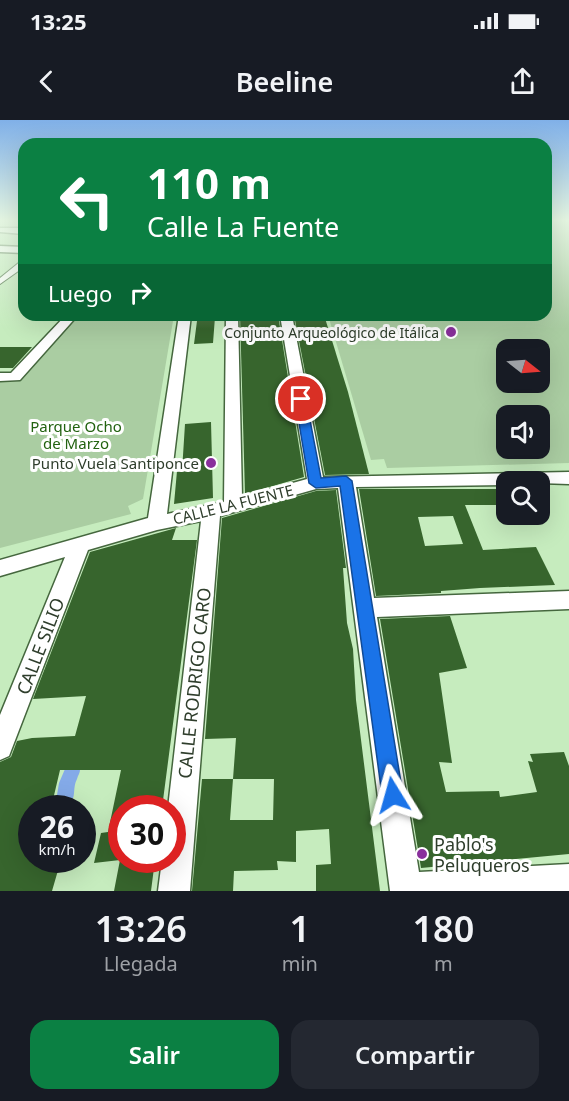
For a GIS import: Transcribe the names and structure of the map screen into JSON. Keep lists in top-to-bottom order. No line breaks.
{"streets":{"street":["CALLE LA FUENTE","CALLE SILIO","CALLE RODRIGO CARO"]},"crossings":[["CALLE LA FUENTE","CALLE SILIO"],["CALLE LA FUENTE","CALLE RODRIGO CARO"]],"parks":["Parque Ocho de Marzo"],"places":["Conjunto Arqueológico de Itálica","Punto Vuela Santiponce","Pablo's Peluqueros"],"north":"right","page":{"status":"13:25","header":"Beeline","turn":["110 m","Calle La Fuente"],"then":"Luego","speed":"26 km/h","limit":"30","eta":["13:26","Llegada","1","min","180","m"],"buttons":["Salir","Compartir"]}}
